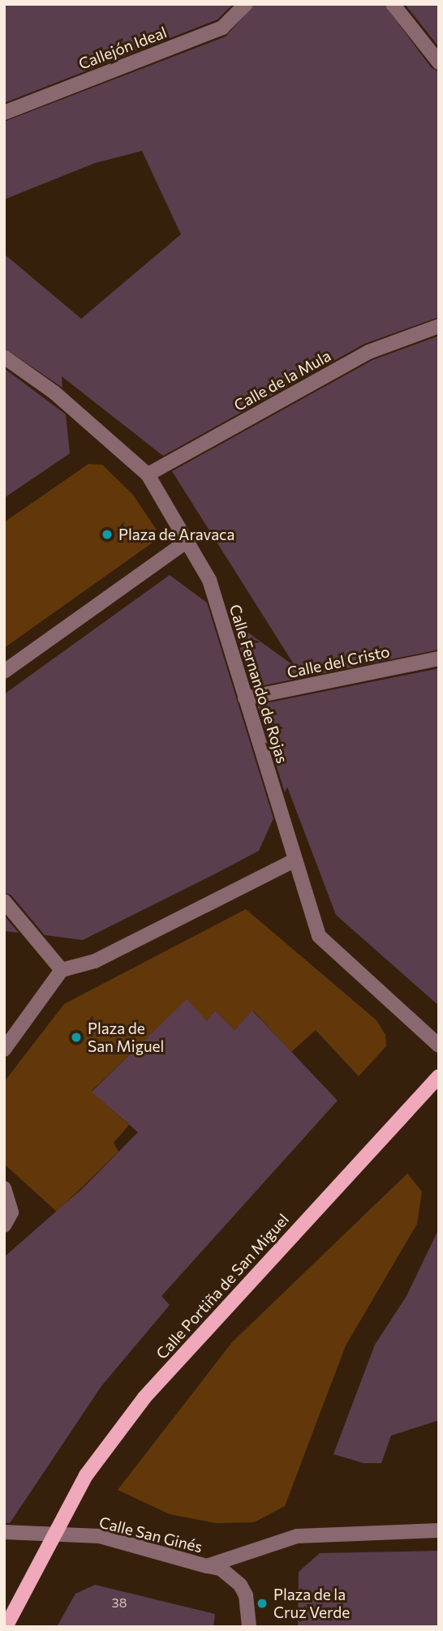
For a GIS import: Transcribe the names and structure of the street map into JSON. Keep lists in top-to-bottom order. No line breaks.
{"streets":{"main road":["Calle Portiña de San Miguel"],"street":["Callejón Ideal","Calle de la Mula","Calle del Cristo","Calle Fernando de Rojas","Calle San Ginés"]},"crossings":[["Calle de la Mula","Calle Fernando de Rojas"],["Calle del Cristo","Calle Fernando de Rojas"],["Calle Portiña de San Miguel","Calle San Ginés"]],"places":["Plaza de Aravaca","Plaza de San Miguel","Plaza de la Cruz Verde"],"house_numbers":["38"]}
